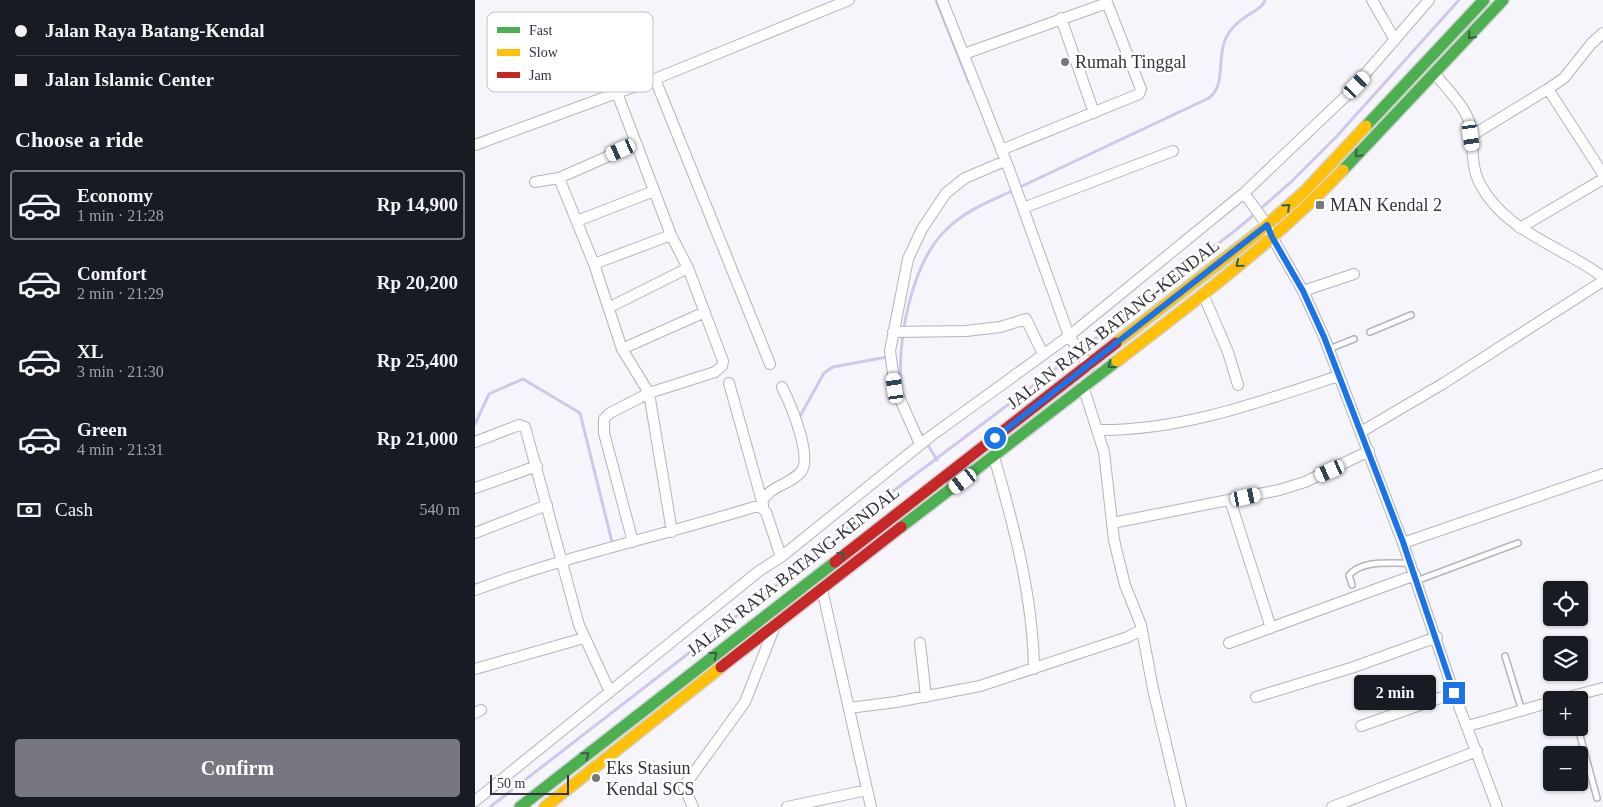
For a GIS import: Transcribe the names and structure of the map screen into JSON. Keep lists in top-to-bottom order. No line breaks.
{"streets":{"highway":["JALAN RAYA BATANG-KENDAL"]},"places":{"other":["Rumah Tinggal","Eks Stasiun Kendal SCS"],"transit":["MAN Kendal 2"]},"legend":["Fast","Slow","Jam"],"scale_bar":"50 m","page":{"banner":["Jalan Raya Batang-Kendal","Jalan Islamic Center"],"heading":"Choose a ride","list":[{"name":"Economy","note":"1 min · 21:28","value":"Rp 14,900"},{"name":"Comfort","note":"2 min · 21:29","value":"Rp 20,200"},{"name":"XL","note":"3 min · 21:30","value":"Rp 25,400"},{"name":"Green","note":"4 min · 21:31","value":"Rp 21,000"}],"pay":["Cash","540 m"],"map_buttons":["+","−"],"bubble":"2 min","buttons":"Confirm","scale":"50 m"}}
